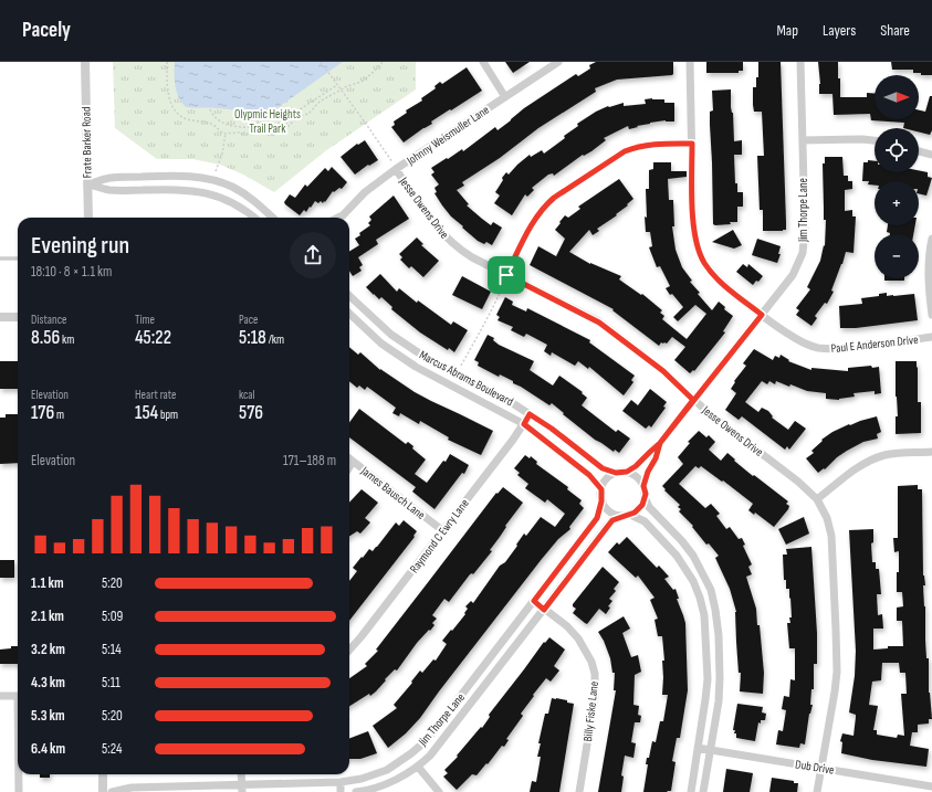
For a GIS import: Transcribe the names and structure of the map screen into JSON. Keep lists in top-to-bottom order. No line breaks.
{"streets":{"street":["Johnny Weismuller Lane","Frate Barker Road","Jesse Owens Drive","Jim Thorpe Lane","Paul E Anderson Drive","Marcus Abrams Boulevard","James Bausch Lane","Raymond C Ewry Lane","Billy Fiske Lane","Dub Drive"]},"crossings":[["Johnny Weismuller Lane","Jesse Owens Drive"],["Jesse Owens Drive","Jim Thorpe Lane"],["Jesse Owens Drive","Dub Drive"],["Jim Thorpe Lane","Paul E Anderson Drive"],["Jim Thorpe Lane","Marcus Abrams Boulevard"],["Jim Thorpe Lane","Billy Fiske Lane"],["Marcus Abrams Boulevard","Raymond C Ewry Lane"],["James Bausch Lane","Raymond C Ewry Lane"]],"parks":["Olypmic Heights Trail Park"],"north":"right","page":{"header":"Pacely","nav":["Map","Layers","Share"],"map_buttons":["+","−"],"heading":["Evening run","18:10 · 8 × 1.1 km"],"stats":[["Distance","8.56 km"],["Time","45:22"],["Pace","5:18 /km"],["Elevation","176 m"],["Heart rate","154 bpm"],["kcal","576"]],"chart":["Elevation","171–188 m"],"list":[{"name":"1.1 km","note":"5:20"},{"name":"2.1 km","note":"5:09"},{"name":"3.2 km","note":"5:14"},{"name":"4.3 km","note":"5:11"},{"name":"5.3 km","note":"5:20"},{"name":"6.4 km","note":"5:24"}]}}
